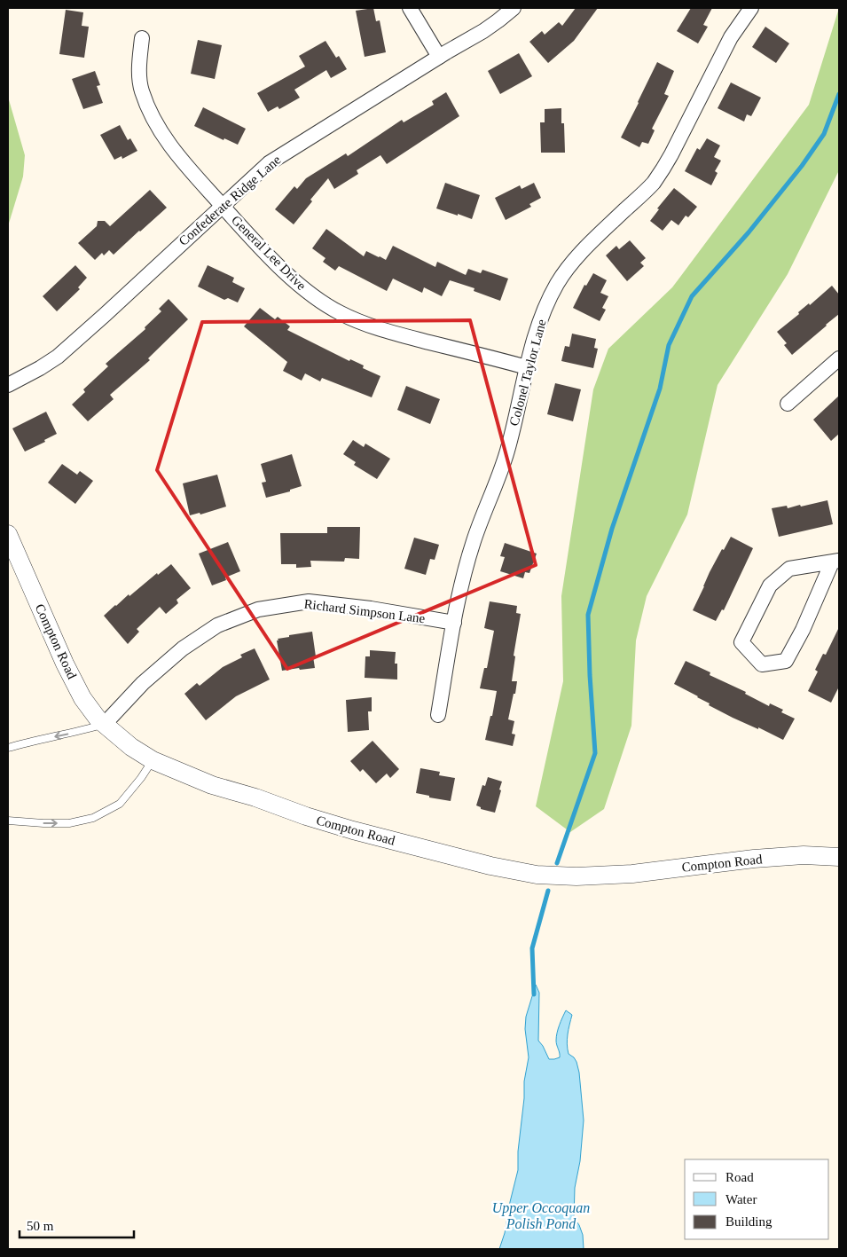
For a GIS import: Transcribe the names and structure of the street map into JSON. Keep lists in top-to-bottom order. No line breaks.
{"streets":{"street":["Confederate Ridge Lane","General Lee Drive","Colonel Taylor Lane","Richard Simpson Lane","Compton Road"]},"crossings":[["Confederate Ridge Lane","General Lee Drive"],["General Lee Drive","Colonel Taylor Lane"],["Colonel Taylor Lane","Richard Simpson Lane"],["Richard Simpson Lane","Compton Road"]],"water":["Upper Occoquan Polish Pond"],"legend":["Road","Water","Building"],"scale_bar":"50 m"}
